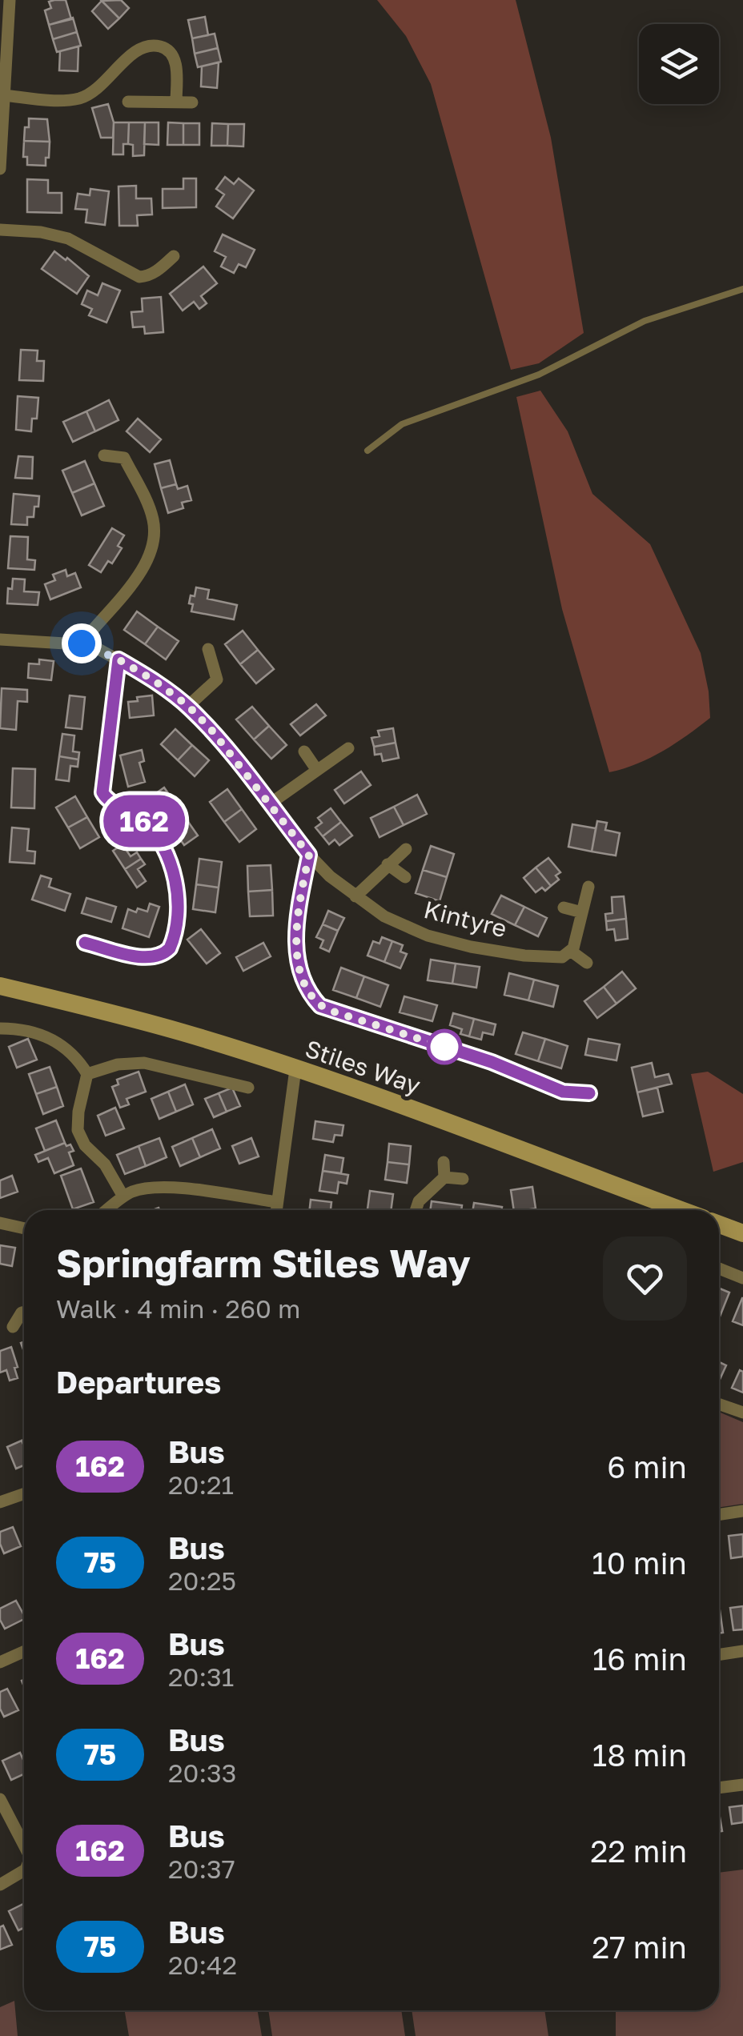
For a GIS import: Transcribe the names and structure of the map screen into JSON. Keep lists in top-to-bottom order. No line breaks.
{"streets":{"main road":["Stiles Way"],"street":["Kintyre"]},"lines":["bus line 162"],"page":{"on_map":"162","heading":[["Springfarm Stiles Way","Walk · 4 min · 260 m"],"Departures"],"list":[{"mark":"162","name":"Bus","note":"20:21","value":"6 min"},{"mark":"75","name":"Bus","note":"20:25","value":"10 min"},{"mark":"162","name":"Bus","note":"20:31","value":"16 min"},{"mark":"75","name":"Bus","note":"20:33","value":"18 min"},{"mark":"162","name":"Bus","note":"20:37","value":"22 min"},{"mark":"75","name":"Bus","note":"20:42","value":"27 min"}]}}
